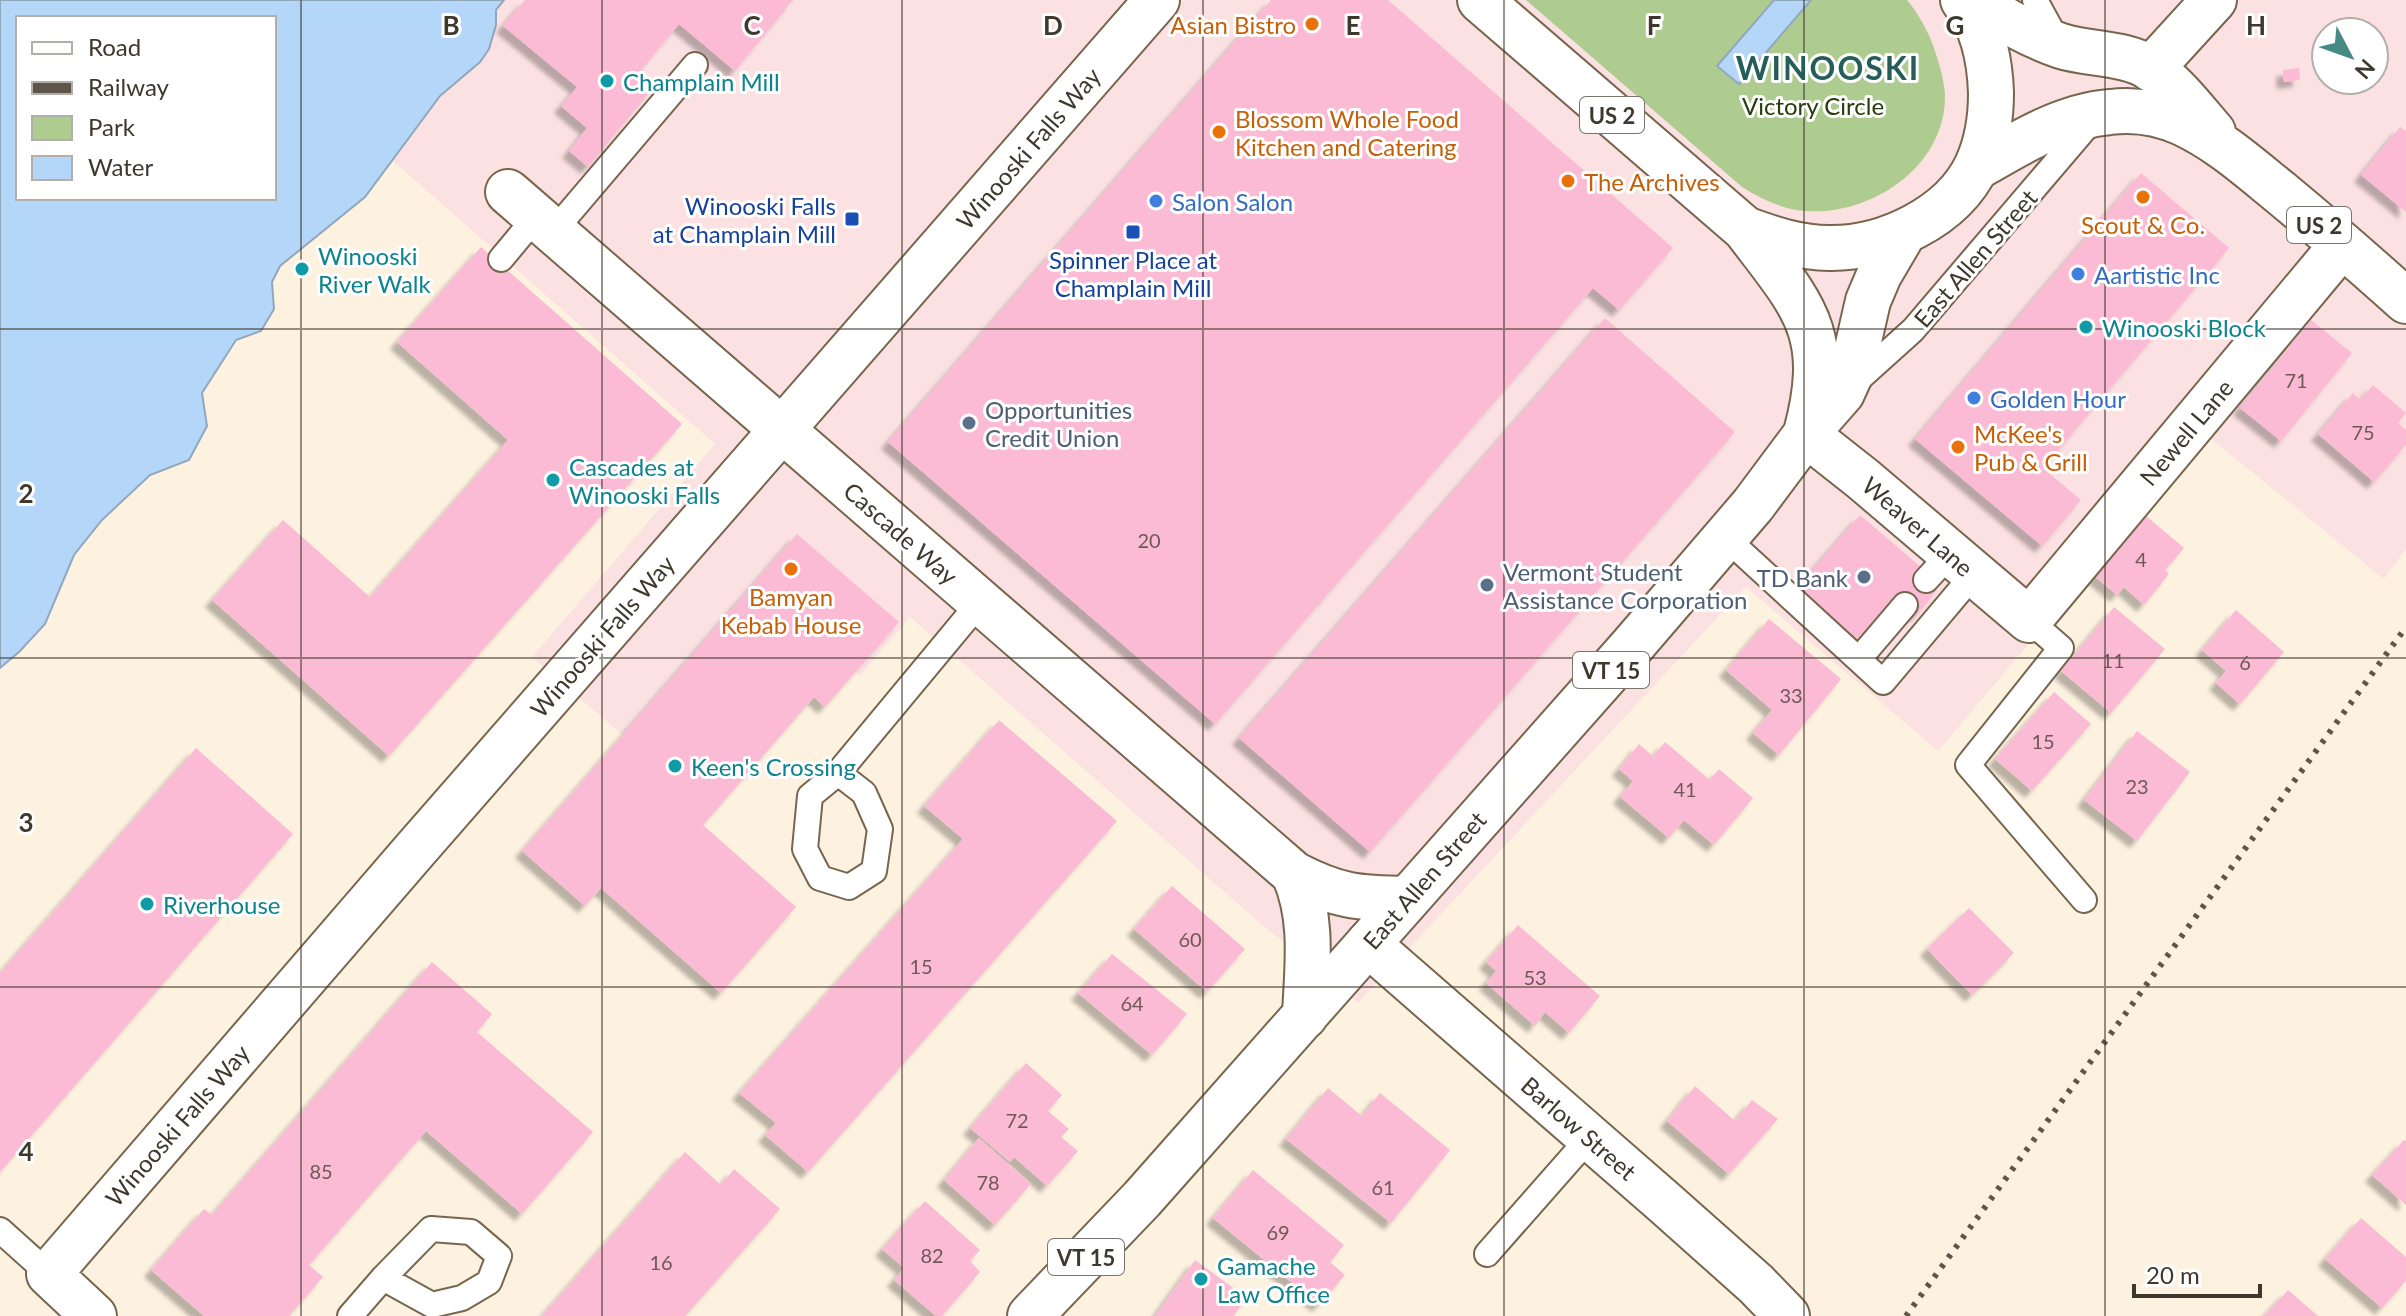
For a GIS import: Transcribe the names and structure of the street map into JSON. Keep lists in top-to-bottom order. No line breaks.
{"streets":{"street":["US 2","Winooski Falls Way","East Allen Street","Newell Lane","Weaver Lane","Cascade Way","VT 15","Barlow Street"]},"crossings":[["US 2","East Allen Street"],["US 2","Newell Lane"],["Winooski Falls Way","Cascade Way"],["East Allen Street","Weaver Lane"],["East Allen Street","Cascade Way"],["East Allen Street","Barlow Street"],["Newell Lane","Weaver Lane"]],"districts":["WINOOSKI"],"parks":["Victory Circle"],"places":{"other":["Asian Bistro","Champlain Mill","Blossom Whole Food Kitchen and Catering","The Archives","Scout & Co.","Salon Salon","Winooski River Walk","Aartistic Inc","Winooski Block","Golden Hour","Opportunities Credit Union","McKee's Pub & Grill","Cascades at Winooski Falls","Bamyan Kebab House","TD Bank","Vermont Student Assistance Corporation","Keen's Crossing","Riverhouse","Gamache Law Office"],"transit":["Winooski Falls at Champlain Mill","Spinner Place at Champlain Mill"]},"house_numbers":["71","75","20","4","11","6","33","15","23","41","60","15","53","64","72","85","78","61","69","82","16"],"legend":["Road","Railway","Park","Water"],"scale_bar":"20 m","north":"bottom right","grid":{"columns":["B","C","D","E","F","G","H"],"rows":["2","3","4"]}}
